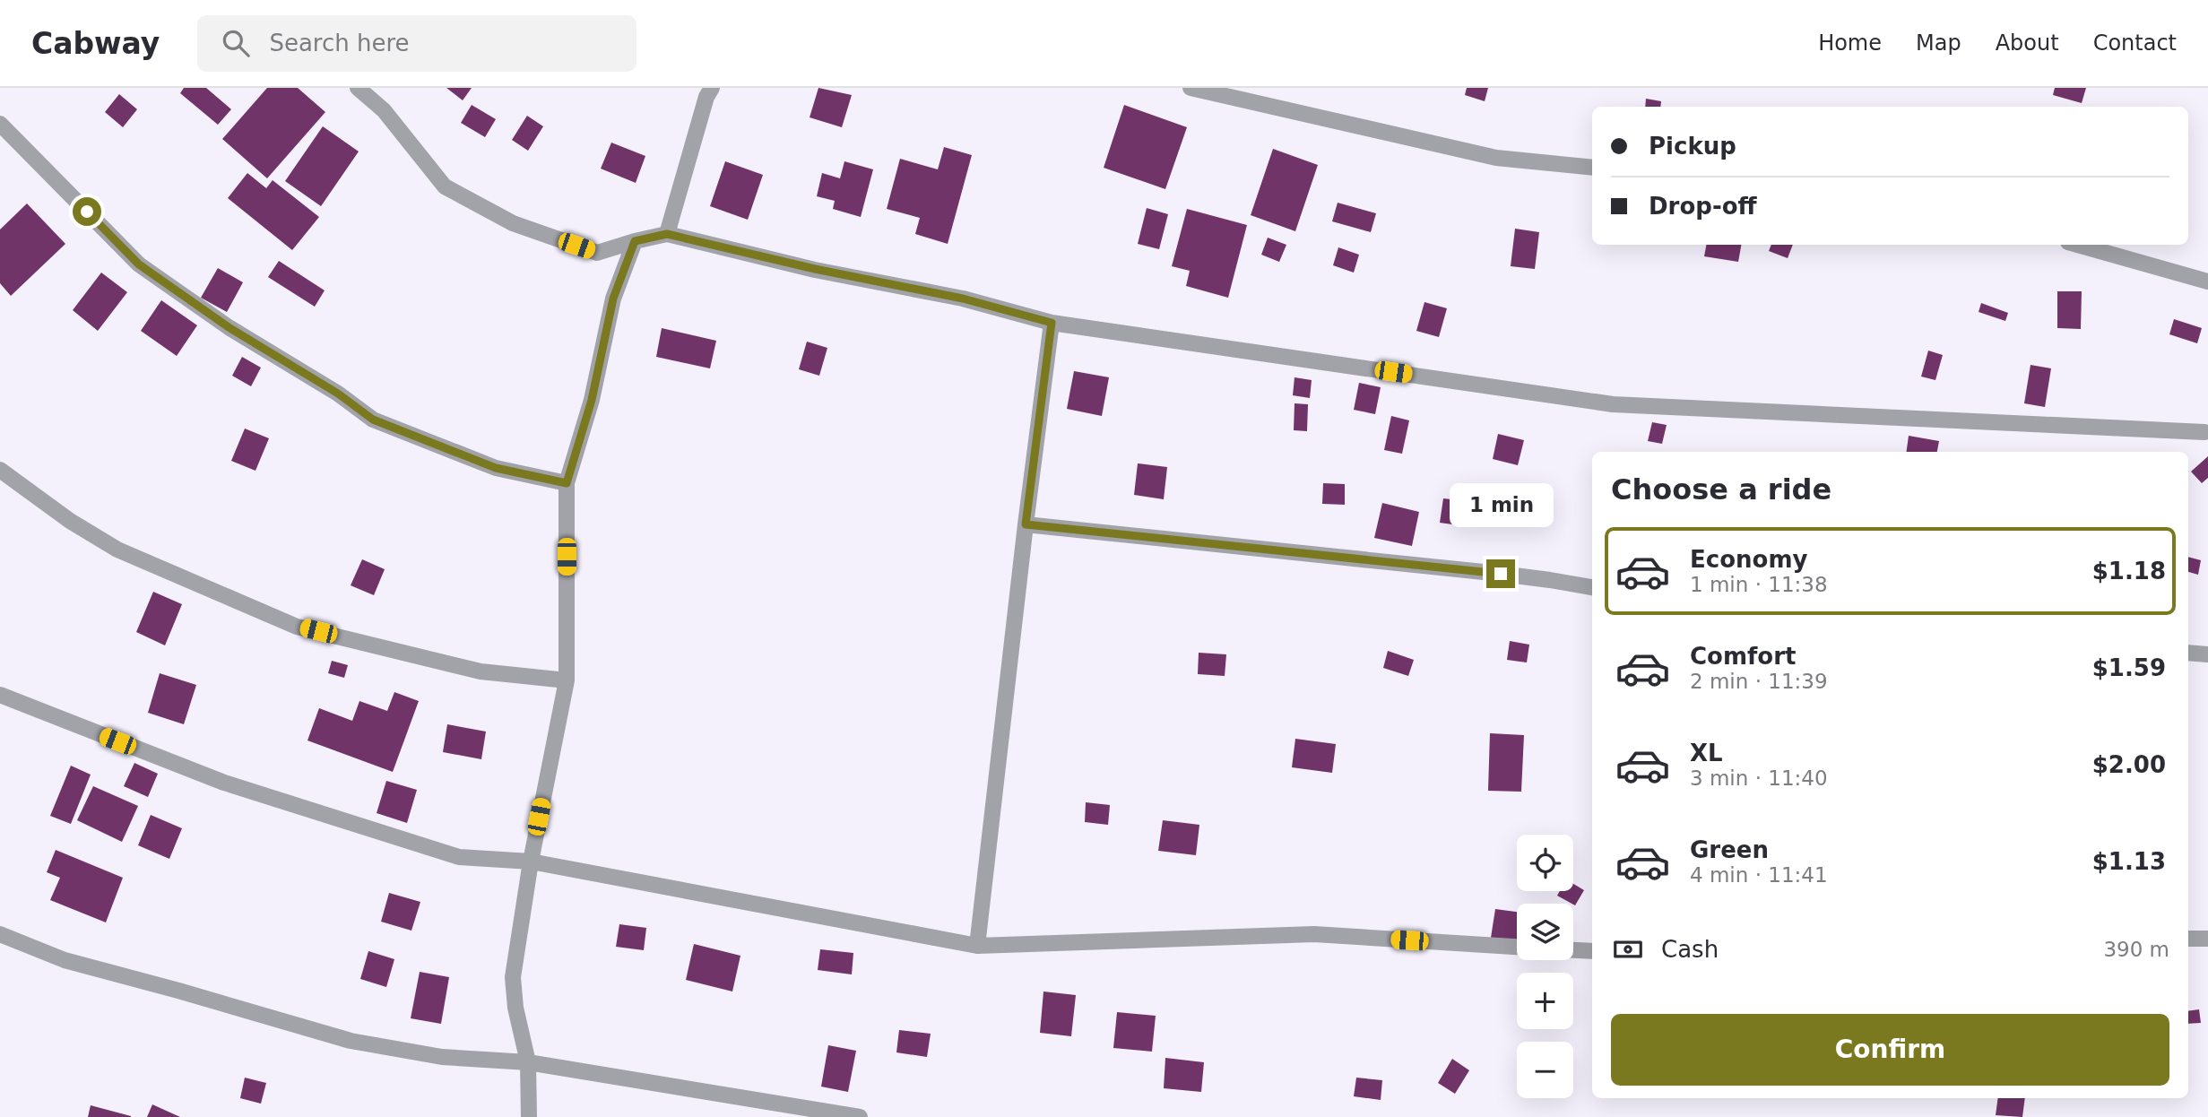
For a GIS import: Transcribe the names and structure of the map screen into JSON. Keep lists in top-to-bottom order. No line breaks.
{"page":{"header":"Cabway","search":"Search here","nav":["Home","Map","About","Contact"],"banner":["Pickup","Drop-off"],"heading":"Choose a ride","bubble":"1 min","list":[{"name":"Economy","note":"1 min · 11:38","value":"$1.18"},{"name":"Comfort","note":"2 min · 11:39","value":"$1.59"},{"name":"XL","note":"3 min · 11:40","value":"$2.00"},{"name":"Green","note":"4 min · 11:41","value":"$1.13"}],"map_buttons":["+","−"],"pay":["Cash","390 m"],"buttons":"Confirm"}}
